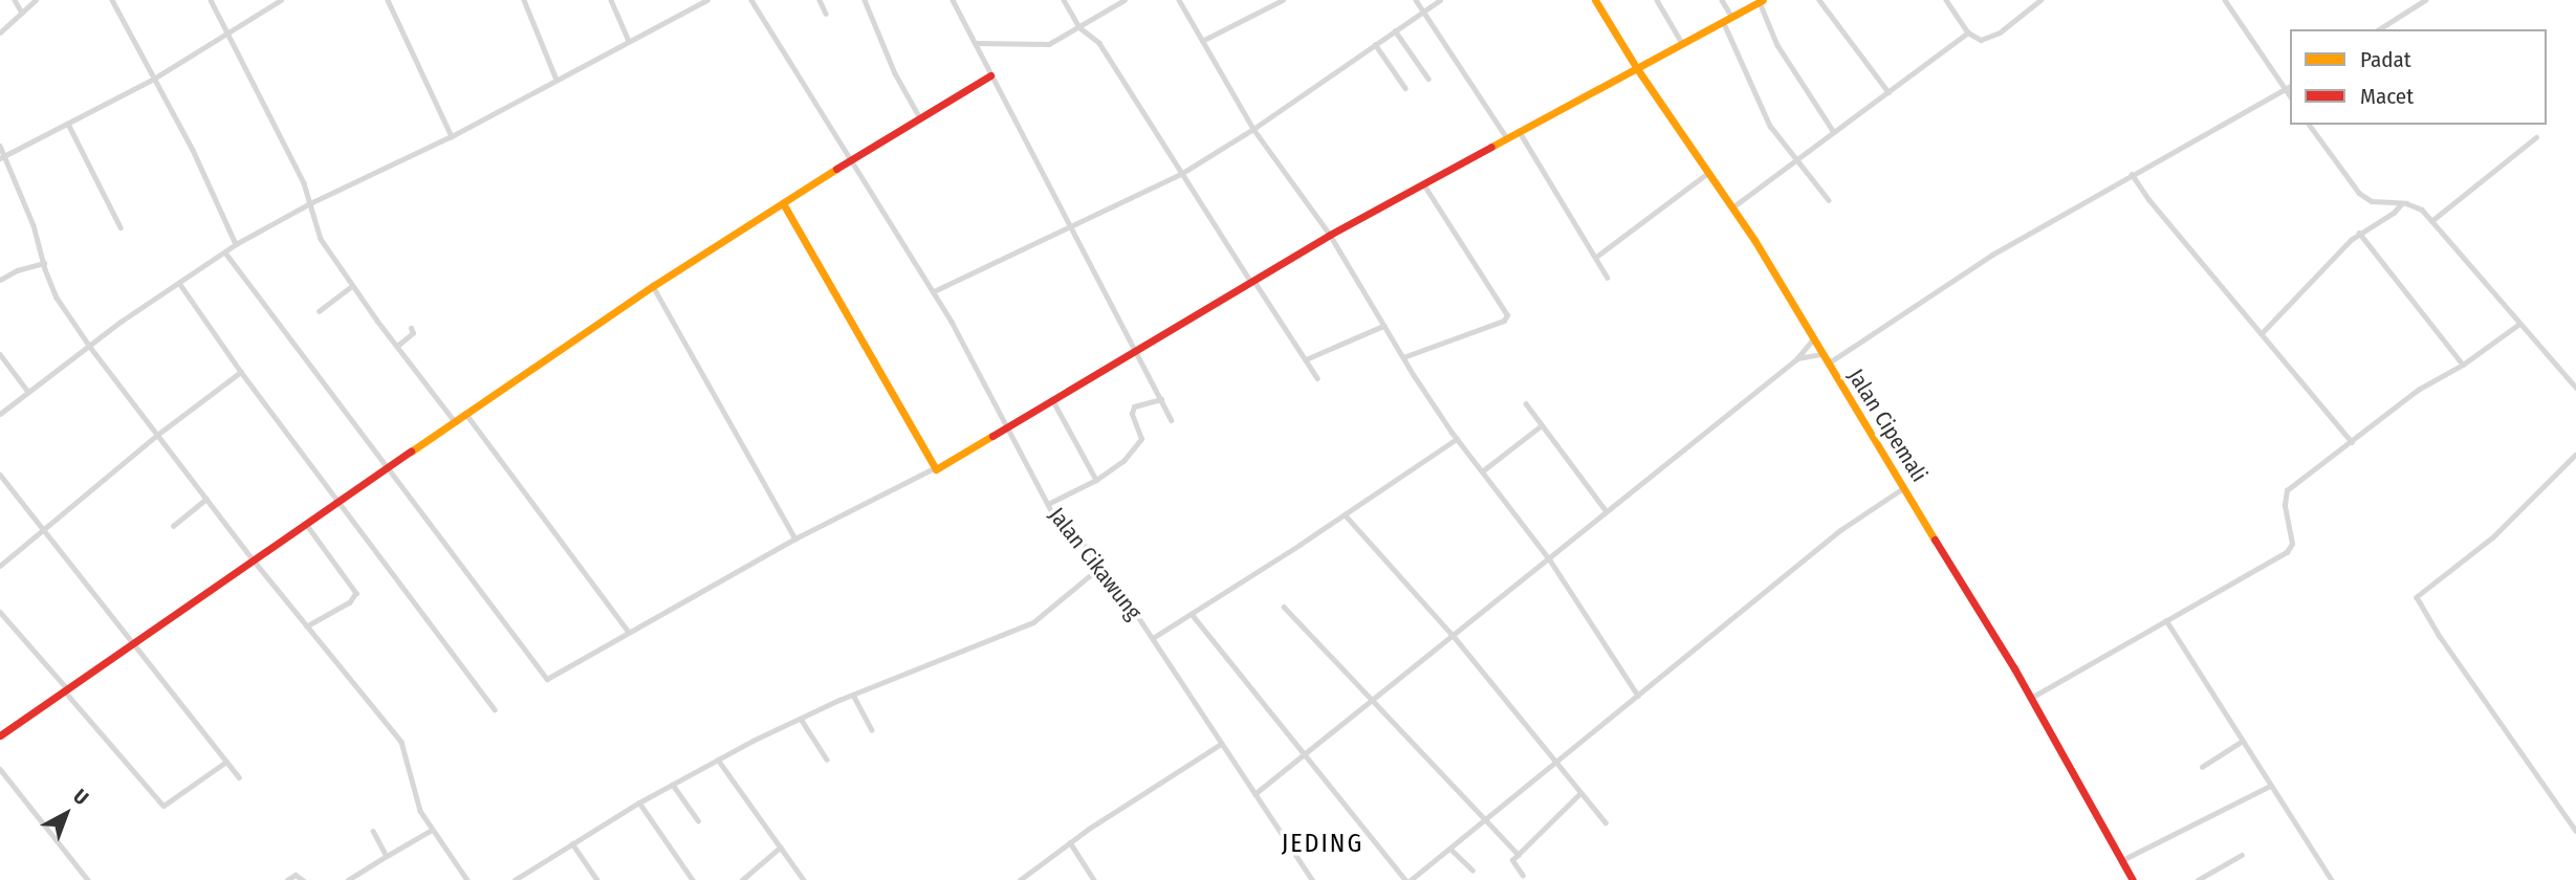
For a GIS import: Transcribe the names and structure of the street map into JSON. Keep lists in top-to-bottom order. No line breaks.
{"streets":{"street":["Jalan Cipemali","Jalan Cikawung"]},"districts":["JEDING"],"legend":["Padat","Macet"],"north":"top right"}
